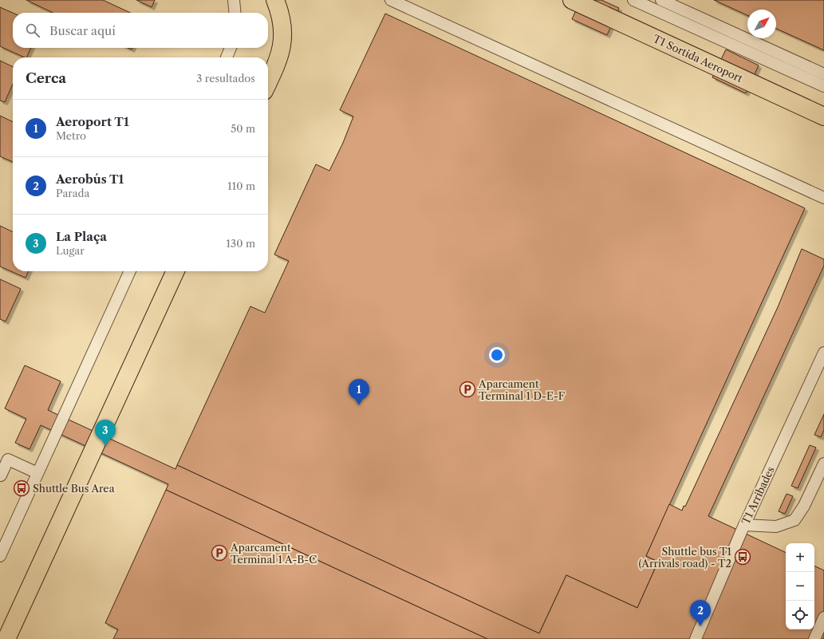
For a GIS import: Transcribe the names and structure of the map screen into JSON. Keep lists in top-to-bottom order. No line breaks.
{"streets":{"main road":["T1 Sortida Aeroport"],"lane":["T1 Arribades"]},"places":{"parking":["Aparcament Terminal 1 D-E-F","Aparcament Terminal 1 A-B-C"],"bus stop":["Shuttle Bus Area","Shuttle bus T1 (Arrivals road) - T2"]},"north":"top right","page":{"search":"Buscar aquí","heading":["Cerca","3 resultados"],"list":[{"mark":"1","name":"Aeroport T1","note":"Metro","value":"50 m"},{"mark":"2","name":"Aerobús T1","note":"Parada","value":"110 m"},{"mark":"3","name":"La Plaça","note":"Lugar","value":"130 m"}],"pins":["1","3","2"],"map_buttons":["+","−"]}}
